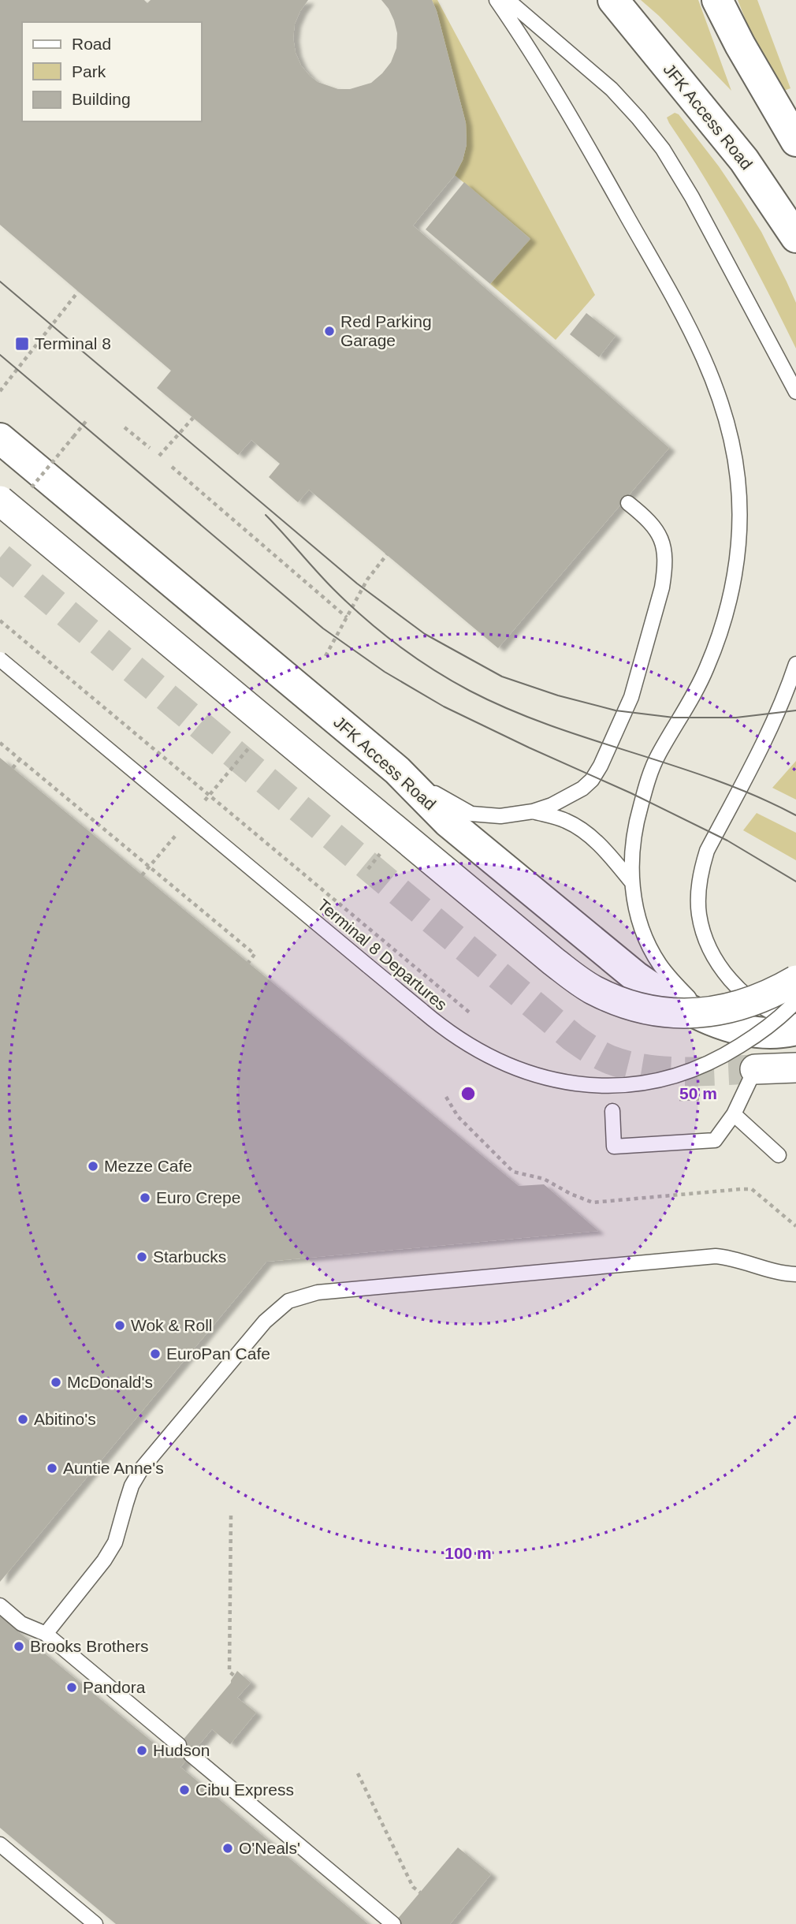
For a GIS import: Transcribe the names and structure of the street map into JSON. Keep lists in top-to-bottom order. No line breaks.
{"streets":{"main road":["JFK Access Road"],"lane":["Terminal 8 Departures"]},"places":{"other":["Red Parking Garage","Mezze Cafe","Euro Crepe","Starbucks","Wok & Roll","EuroPan Cafe","McDonald's","Abitino's","Auntie Anne's","Brooks Brothers","Pandora","Hudson","Cibu Express","O'Neals'"],"transit":["Terminal 8"]},"legend":["Road","Park","Building"],"rings":["50 m","100 m"]}
